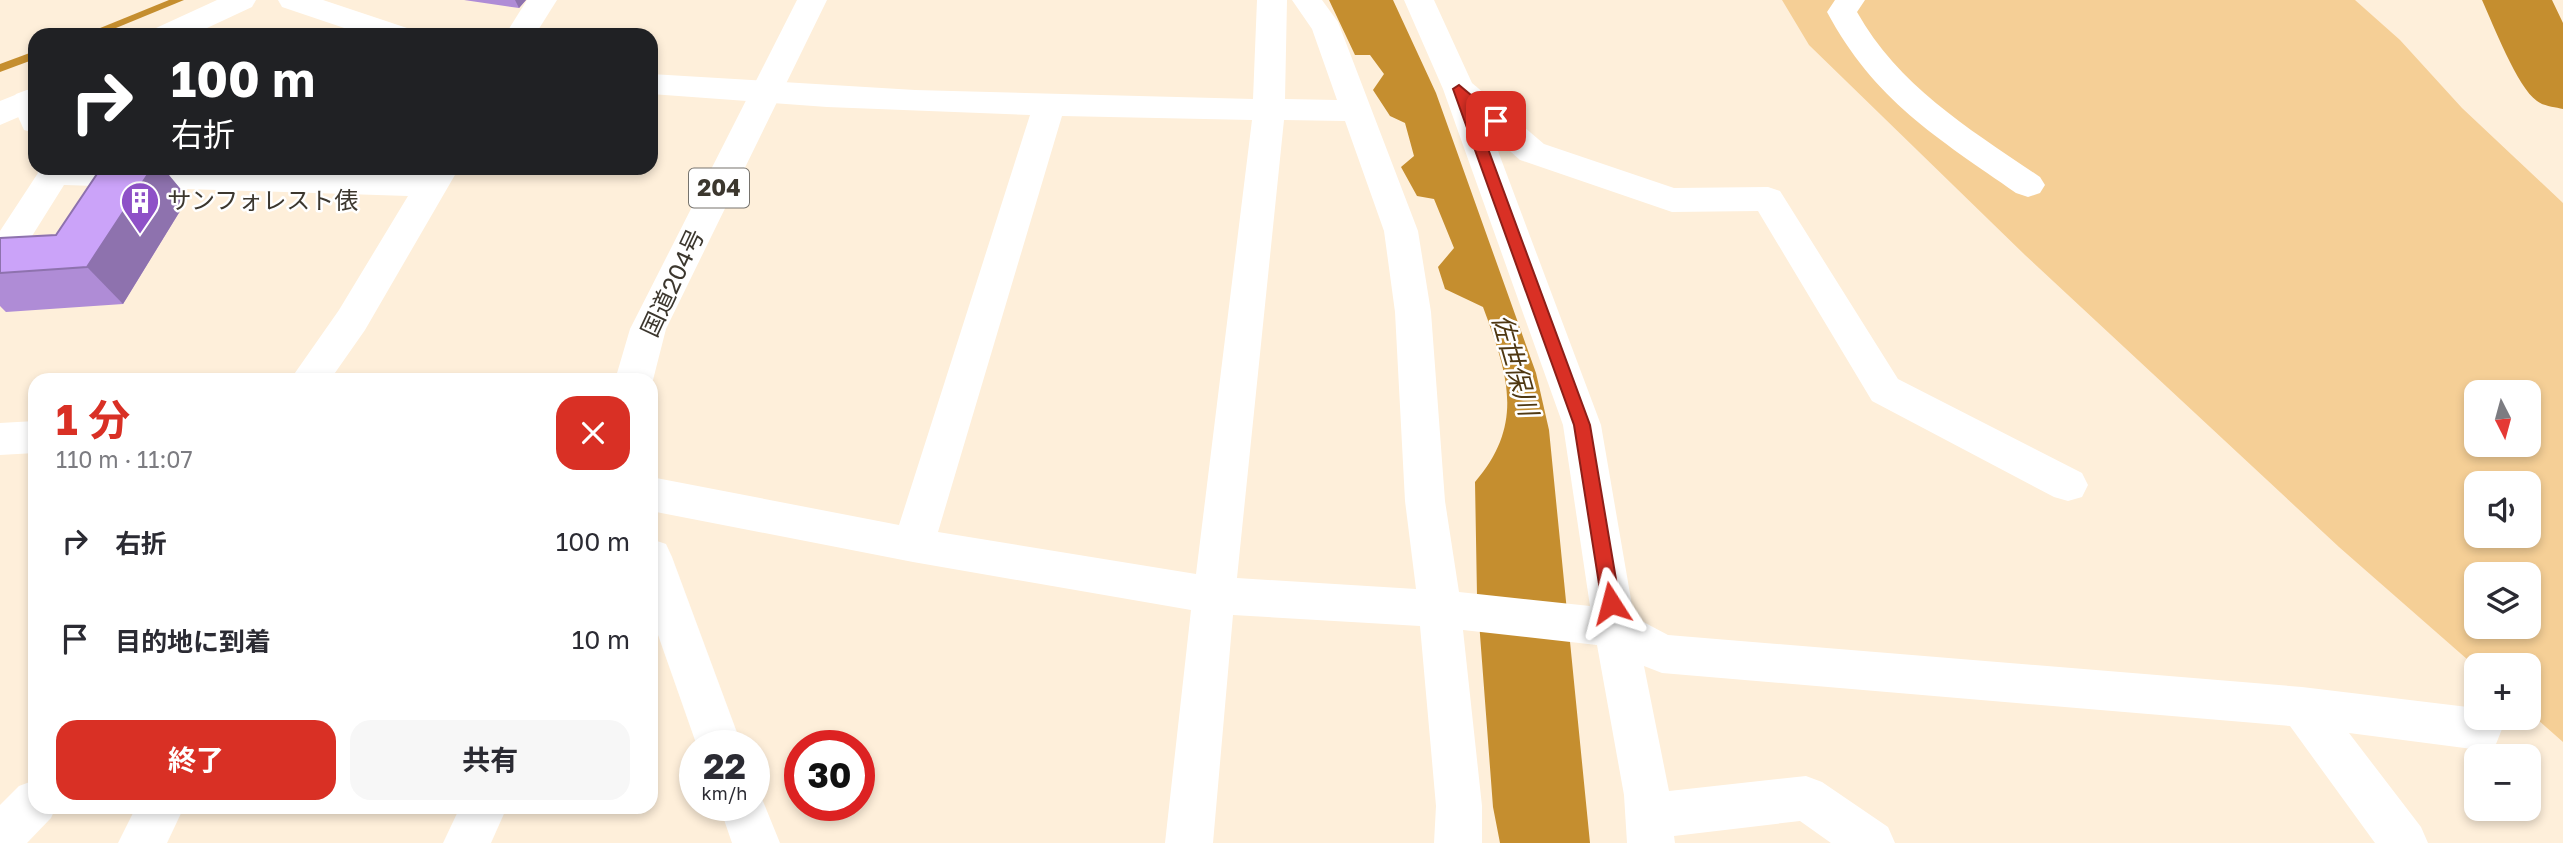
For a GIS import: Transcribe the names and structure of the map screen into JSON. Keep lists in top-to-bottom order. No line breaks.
{"streets":{"main road":["204","国道204号"]},"water":["佐世保川"],"places":{"building":["サンフォレスト俵"]},"north":"bottom","page":{"turn":["100 m","右折"],"heading":["1 分","110 m · 11:07"],"map_buttons":["+","−"],"list":[{"name":"右折","value":"100 m"},{"name":"目的地に到着","value":"10 m"}],"buttons":["終了","共有"],"speed":"22 km/h","limit":"30"}}
